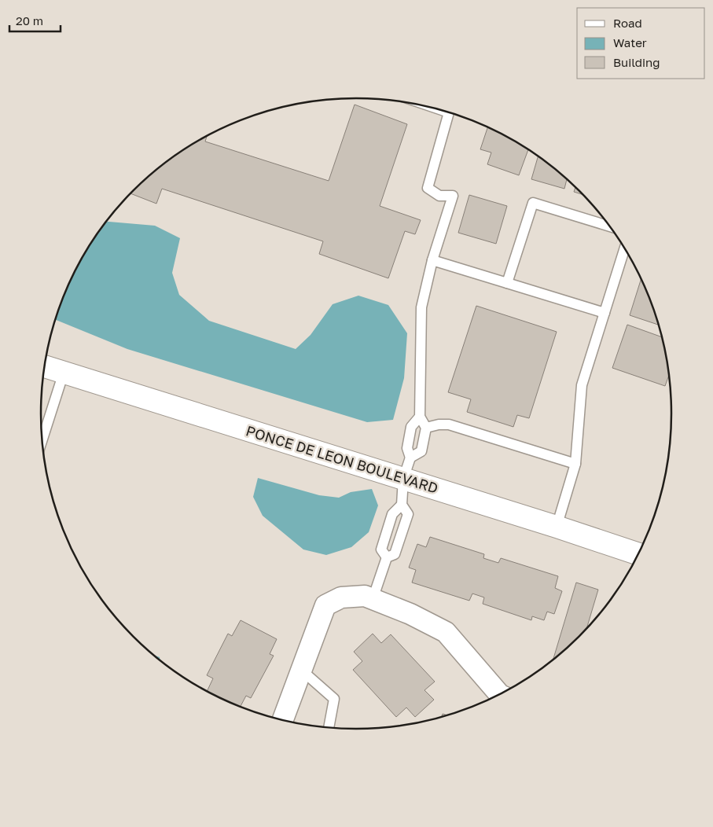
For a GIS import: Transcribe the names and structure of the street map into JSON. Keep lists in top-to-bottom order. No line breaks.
{"streets":{"street":["PONCE DE LEON BOULEVARD"]},"legend":["Road","Water","Building"],"scale_bar":"20 m"}
